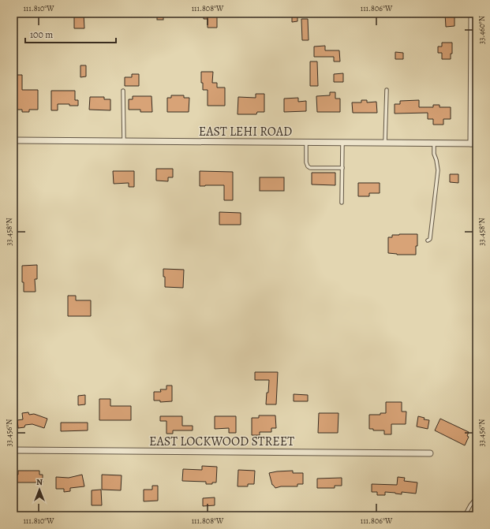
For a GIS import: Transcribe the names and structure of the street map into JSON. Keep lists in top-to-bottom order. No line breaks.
{"streets":{"street":["EAST LEHI ROAD","EAST LOCKWOOD STREET"]},"scale_bar":"100 m","north":"top","coordinates":["111.810°W","111.808°W","111.806°W","33.460°N","33.458°N","33.456°N"]}
